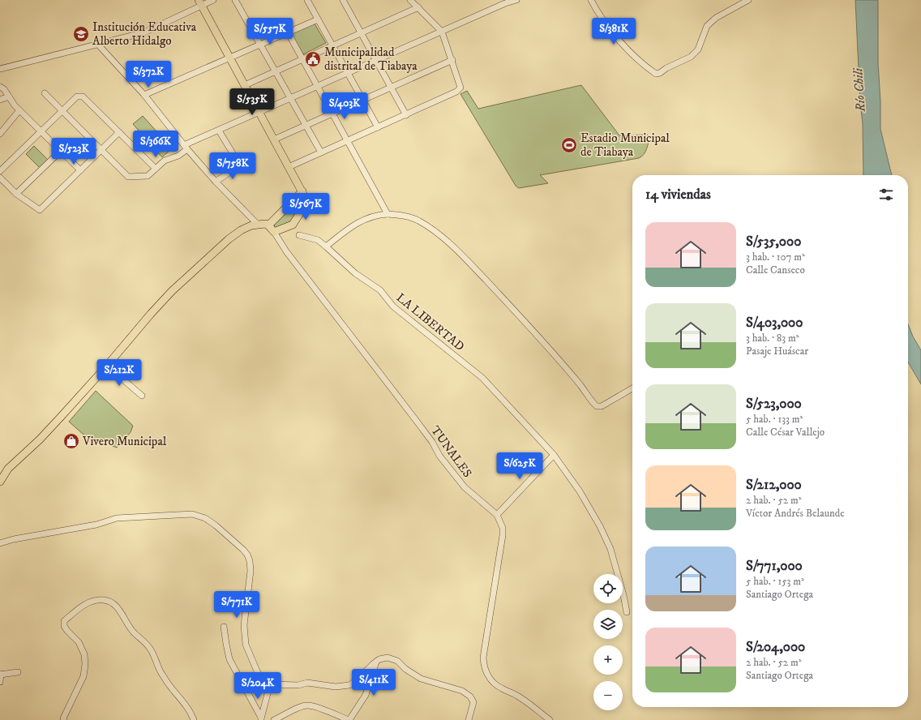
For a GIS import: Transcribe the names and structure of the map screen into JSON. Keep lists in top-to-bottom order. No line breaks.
{"streets":{"street":["LA LIBERTAD","TUNALES"]},"water":["Río Chili"],"places":{"school or university":["Institución Educativa Alberto Hidalgo"],"public building":["Municipalidad distrital de Tiabaya"],"sports":["Estadio Municipal de Tiabaya"],"shop":["Vivero Municipal"]},"page":{"price":["S/557K","S/381K","S/372K","S/535K","S/403K","S/366K","S/523K","S/758K","S/567K","S/212K","S/625K","S/771K","S/411K","S/204K"],"heading":"14 viviendas","list":[{"name":"S/535,000","note":"3 hab. · 107 m² · Calle Canseco"},{"name":"S/403,000","note":"3 hab. · 83 m² · Pasaje Huáscar"},{"name":"S/523,000","note":"5 hab. · 133 m² · Calle César Vallejo"},{"name":"S/212,000","note":"2 hab. · 52 m² · Víctor Andrés Belaunde"},{"name":"S/771,000","note":"5 hab. · 153 m² · Santiago Ortega"},{"name":"S/204,000","note":"2 hab. · 52 m² · Santiago Ortega"}],"map_buttons":["+","−"]}}
